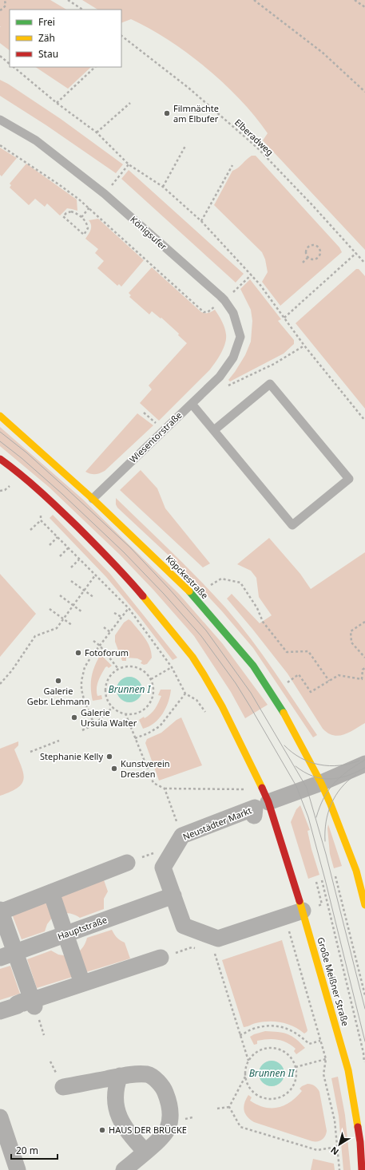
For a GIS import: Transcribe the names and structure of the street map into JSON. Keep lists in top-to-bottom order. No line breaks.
{"streets":{"main road":["Köpckestraße","Große Meißner Straße"],"street":["Neustädter Markt","Hauptstraße"],"lane":["Königsufer","Wiesentorstraße"],"path":["Elberadweg"]},"crossings":[["Königsufer","Wiesentorstraße"],["Wiesentorstraße","Köpckestraße"],["Neustädter Markt","Hauptstraße"],["Neustädter Markt","Große Meißner Straße"]],"water":["Brunnen I","Brunnen II"],"places":["Filmnächte am Elbufer","Fotoforum","Galerie Gebr. Lehmann","Galerie Ursula Walter","Stephanie Kelly","Kunstverein Dresden","HAUS DER BRÜCKE"],"legend":["Frei","Zäh","Stau"],"scale_bar":"20 m","north":"bottom left"}
